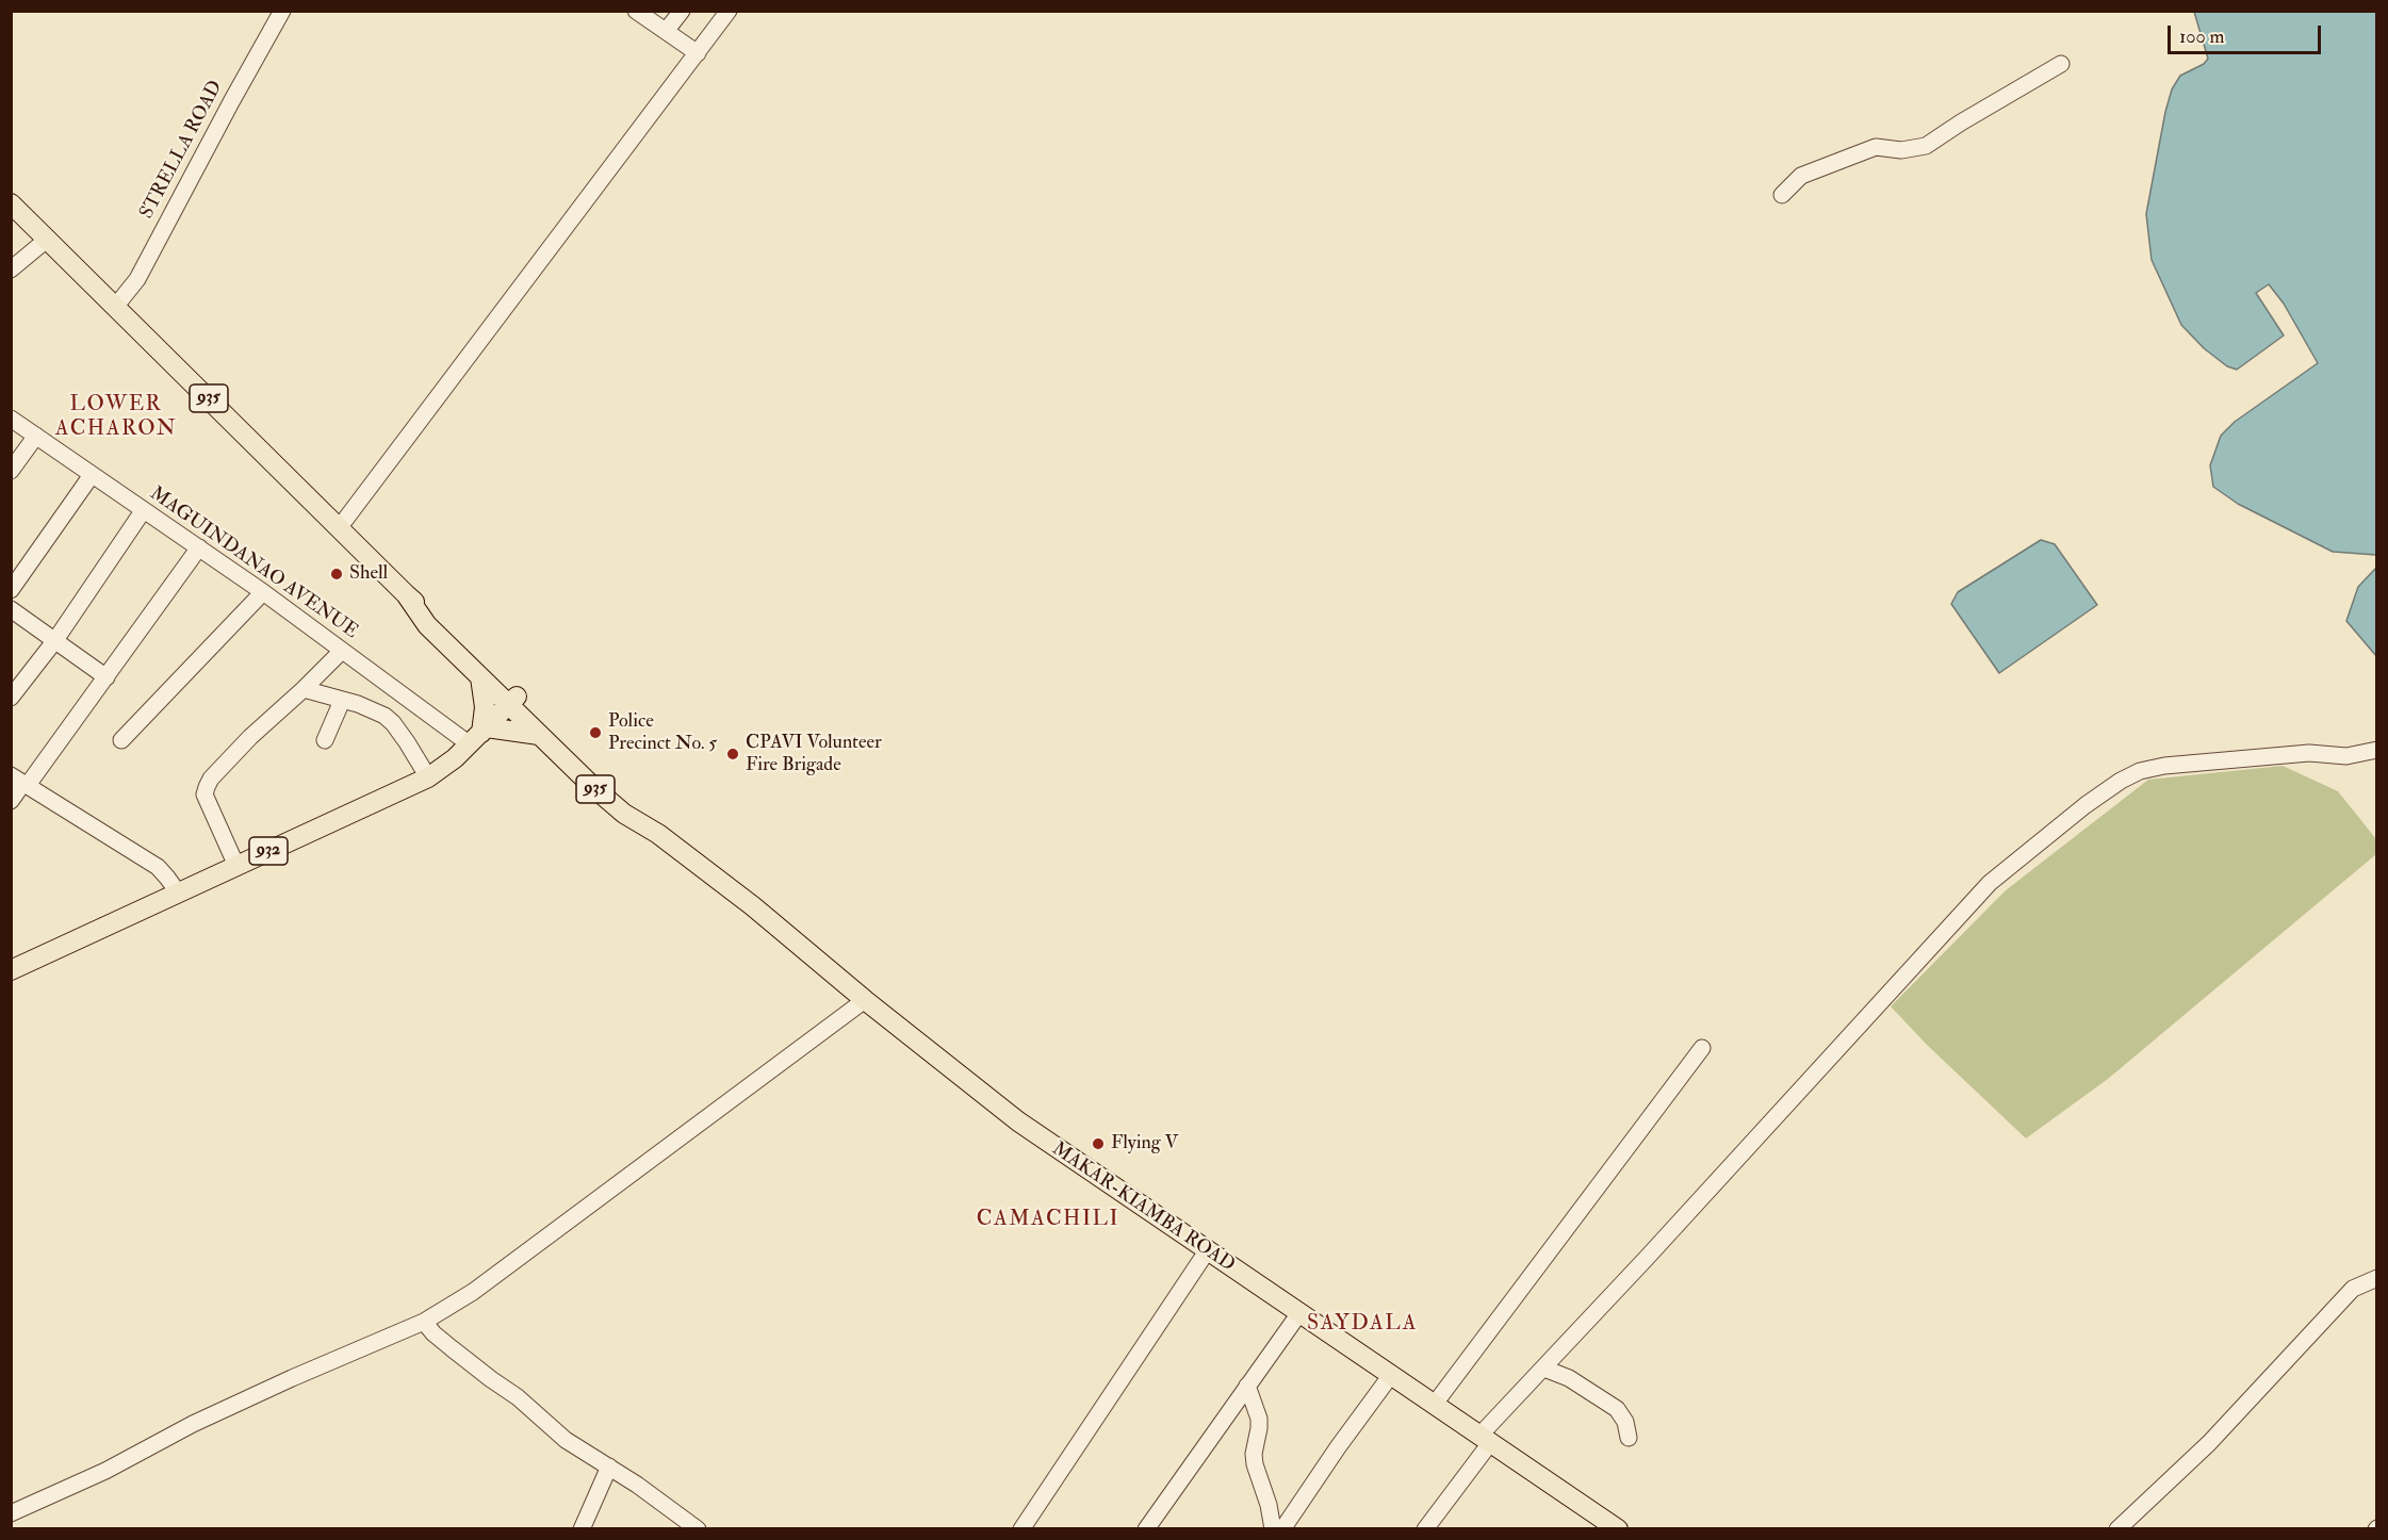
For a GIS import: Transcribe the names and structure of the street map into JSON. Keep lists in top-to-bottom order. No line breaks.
{"streets":{"main road":["935","932","MAKAR-KIAMBA ROAD"],"street":["STRELLA ROAD","MAGUINDANAO AVENUE"]},"crossings":[["STRELLA ROAD","MAKAR-KIAMBA ROAD"],["MAGUINDANAO AVENUE","932"],["932","MAKAR-KIAMBA ROAD"]],"districts":["LOWER ACHARON","CAMACHILI","SAYDALA"],"places":["Shell","Police Precinct No. 5","CPAVI Volunteer Fire Brigade","Flying V"],"scale_bar":"100 m"}
